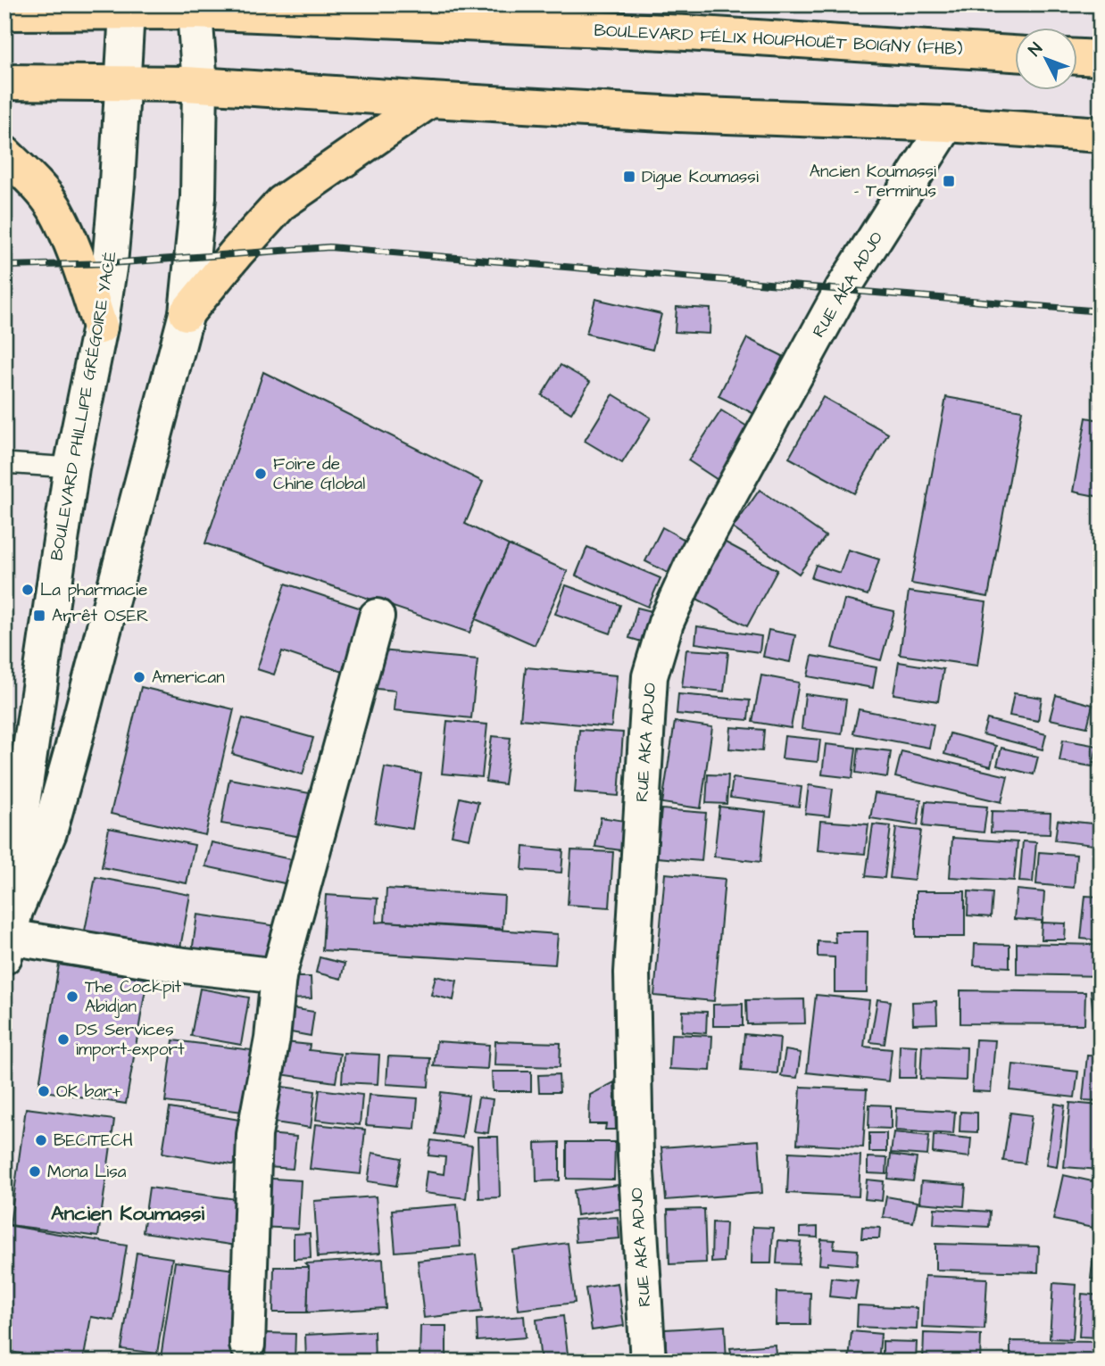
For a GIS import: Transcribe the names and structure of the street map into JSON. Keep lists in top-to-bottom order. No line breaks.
{"streets":{"highway":["BOULEVARD FÉLIX HOUPHOUËT BOIGNY (FHB)"],"street":["RUE AKA ADJO","BOULEVARD PHILLIPE GRÉGOIRE YACÉ"]},"crossings":[["BOULEVARD FÉLIX HOUPHOUËT BOIGNY (FHB)","BOULEVARD PHILLIPE GRÉGOIRE YACÉ"]],"districts":["Ancien Koumassi"],"places":{"transit":["Digue Koumassi","Ancien Koumassi - Terminus","Arrêt OSER"],"other":["Foire de Chine Global","La pharmacie","American","The Cockpit Abidjan","DS Services import-export","OK bar+","BECITECH","Mona Lisa"]},"north":"top left"}
